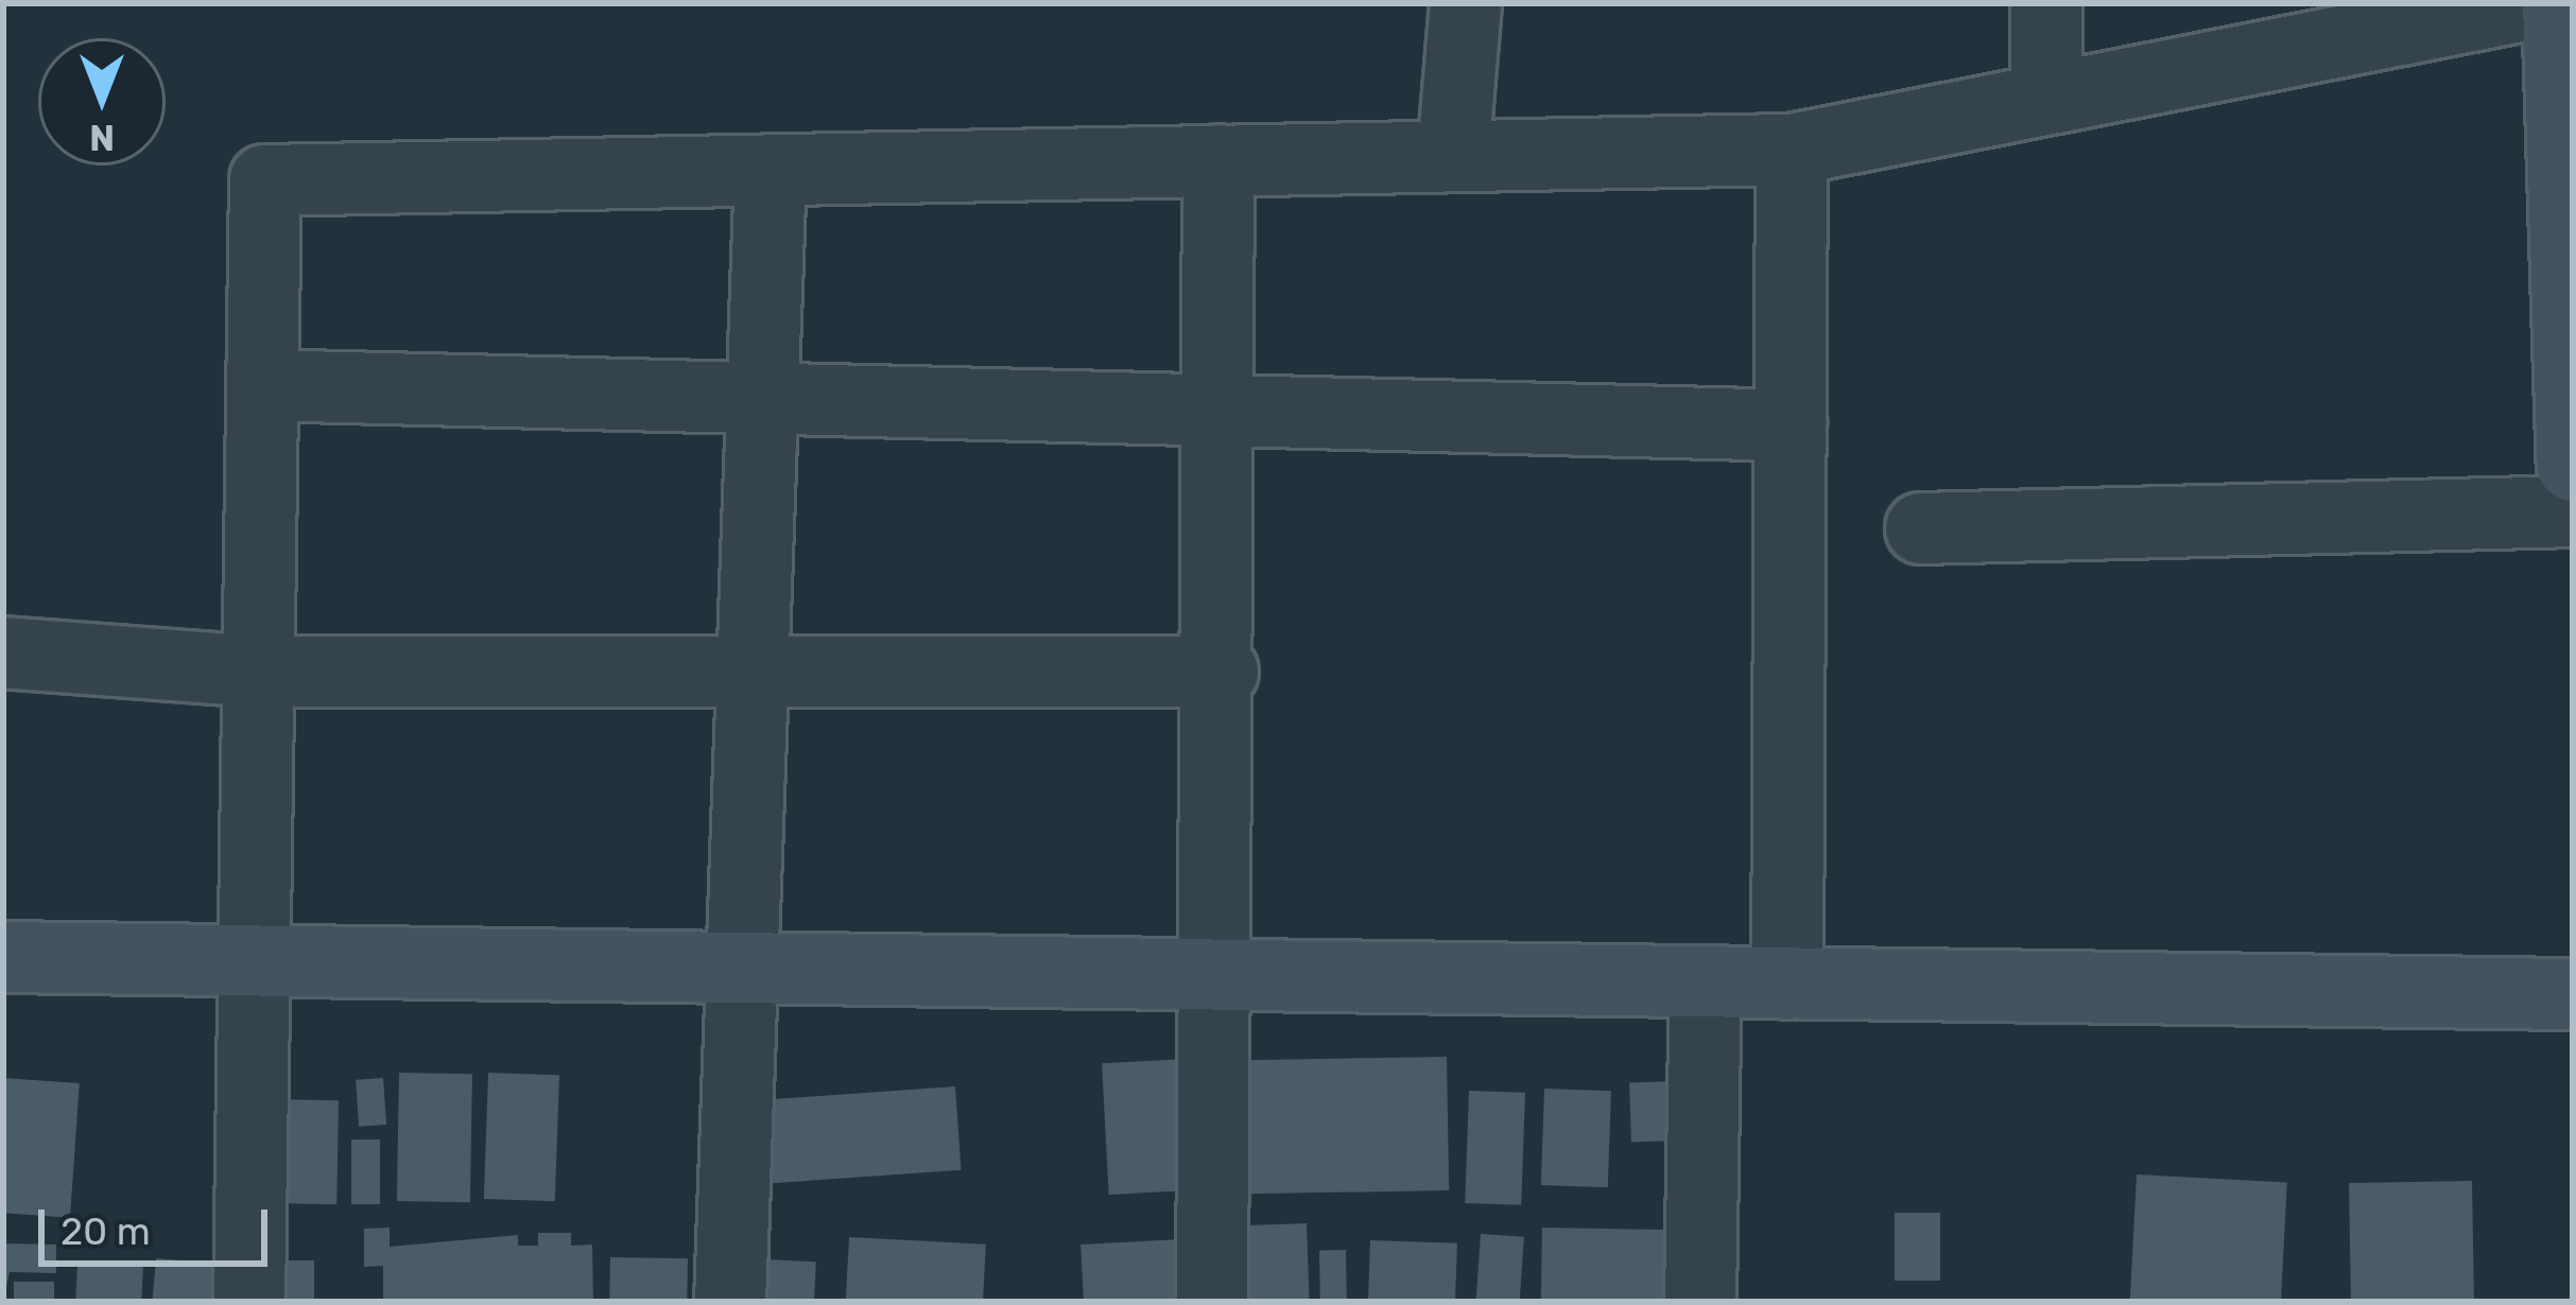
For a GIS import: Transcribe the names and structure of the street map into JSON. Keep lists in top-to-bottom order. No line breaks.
{"scale_bar":"20 m","north":"bottom"}
